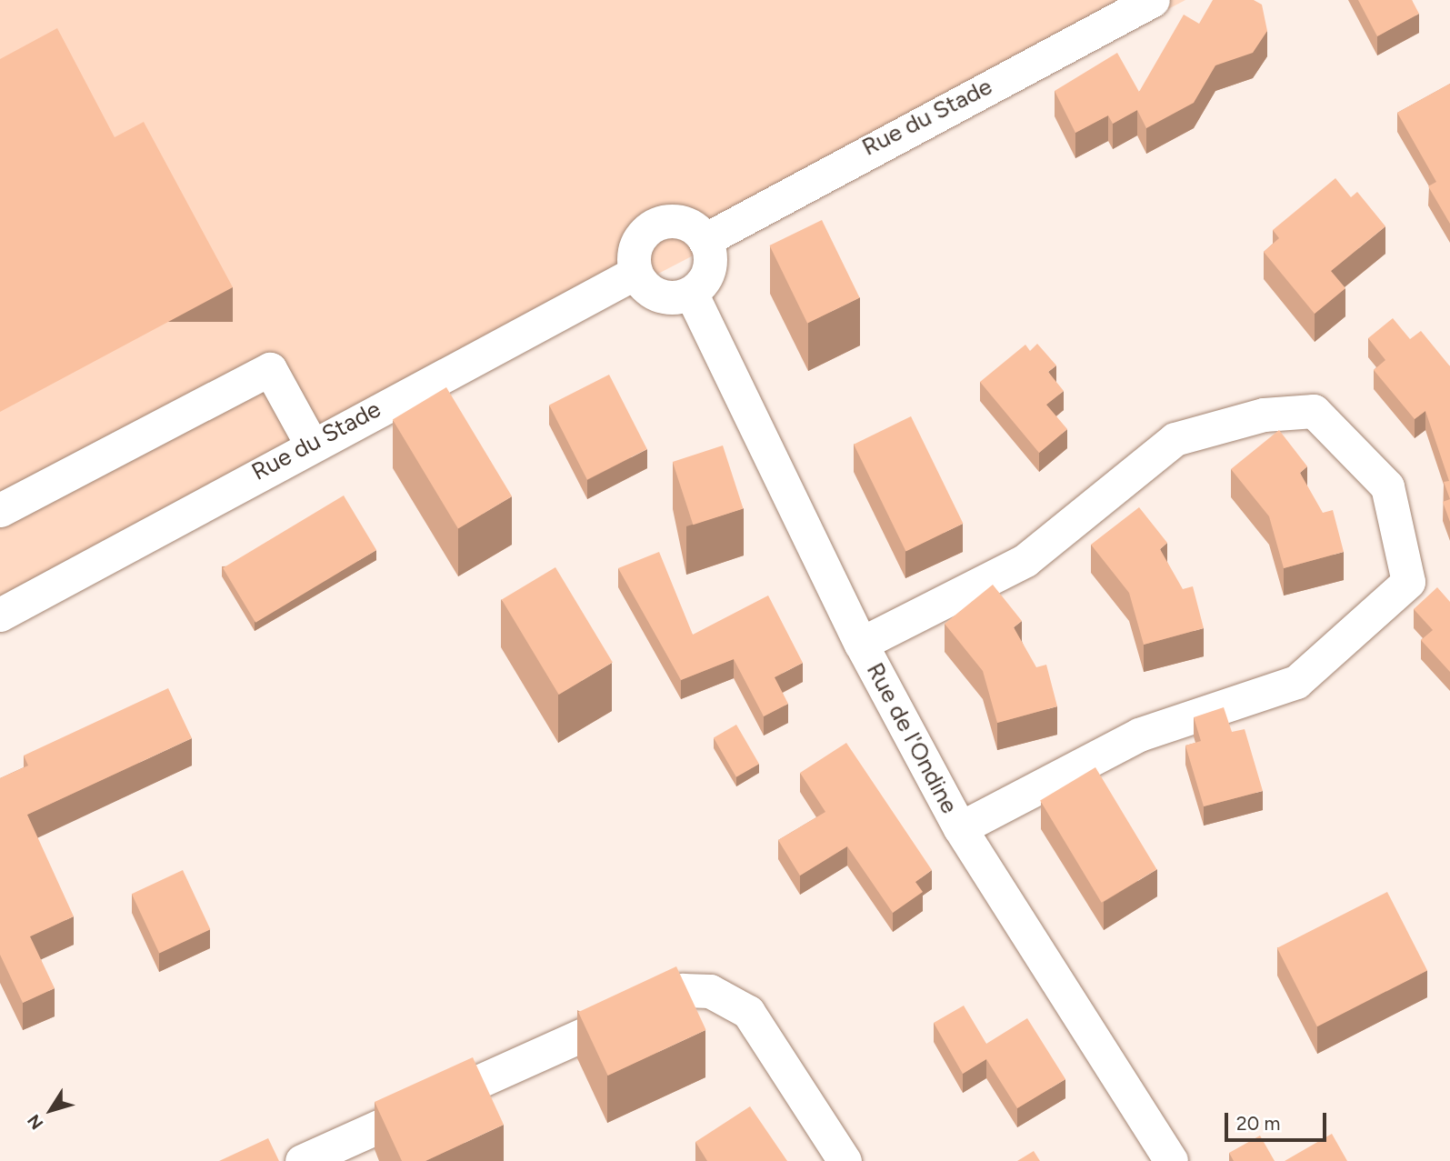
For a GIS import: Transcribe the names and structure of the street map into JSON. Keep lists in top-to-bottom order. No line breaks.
{"streets":{"street":["Rue du Stade","Rue de l'Ondine"]},"crossings":[["Rue du Stade","Rue de l'Ondine"]],"scale_bar":"20 m","north":"bottom left"}
